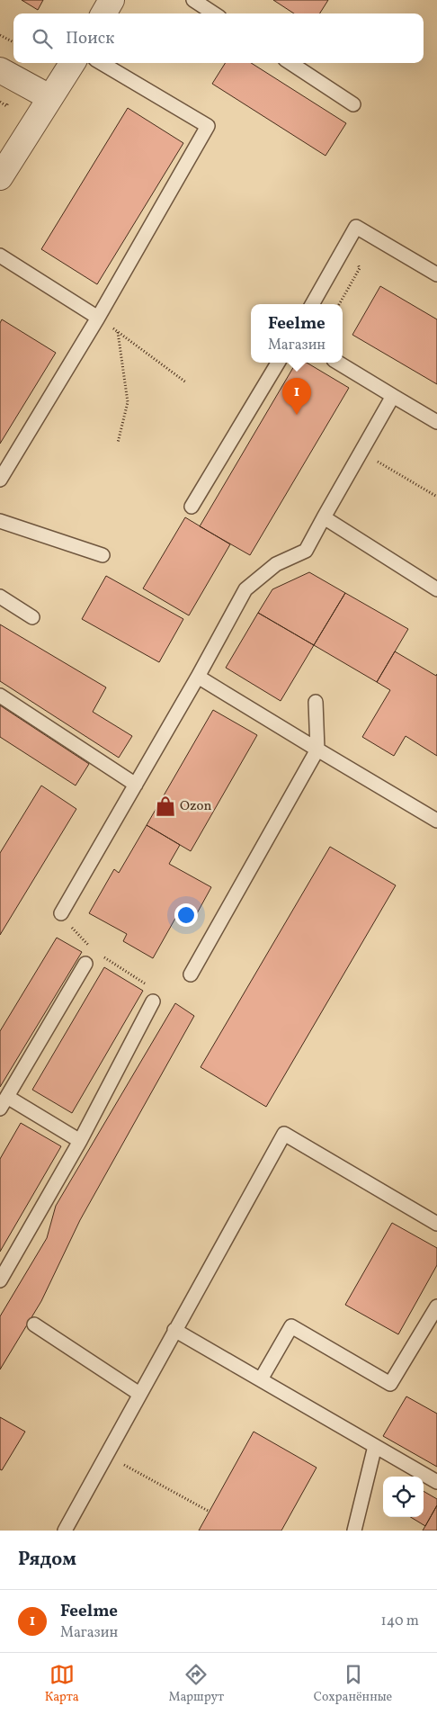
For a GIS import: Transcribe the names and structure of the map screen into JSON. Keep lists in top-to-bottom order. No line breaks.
{"places":{"shop":["Ozon"]},"page":{"search":"Поиск","popup":["Feelme","Магазин"],"pins":"1","heading":"Рядом","list":[{"mark":"1","name":"Feelme","note":"Магазин","value":"140 m"}],"nav":["Карта","Маршрут","Сохранённые"]}}
